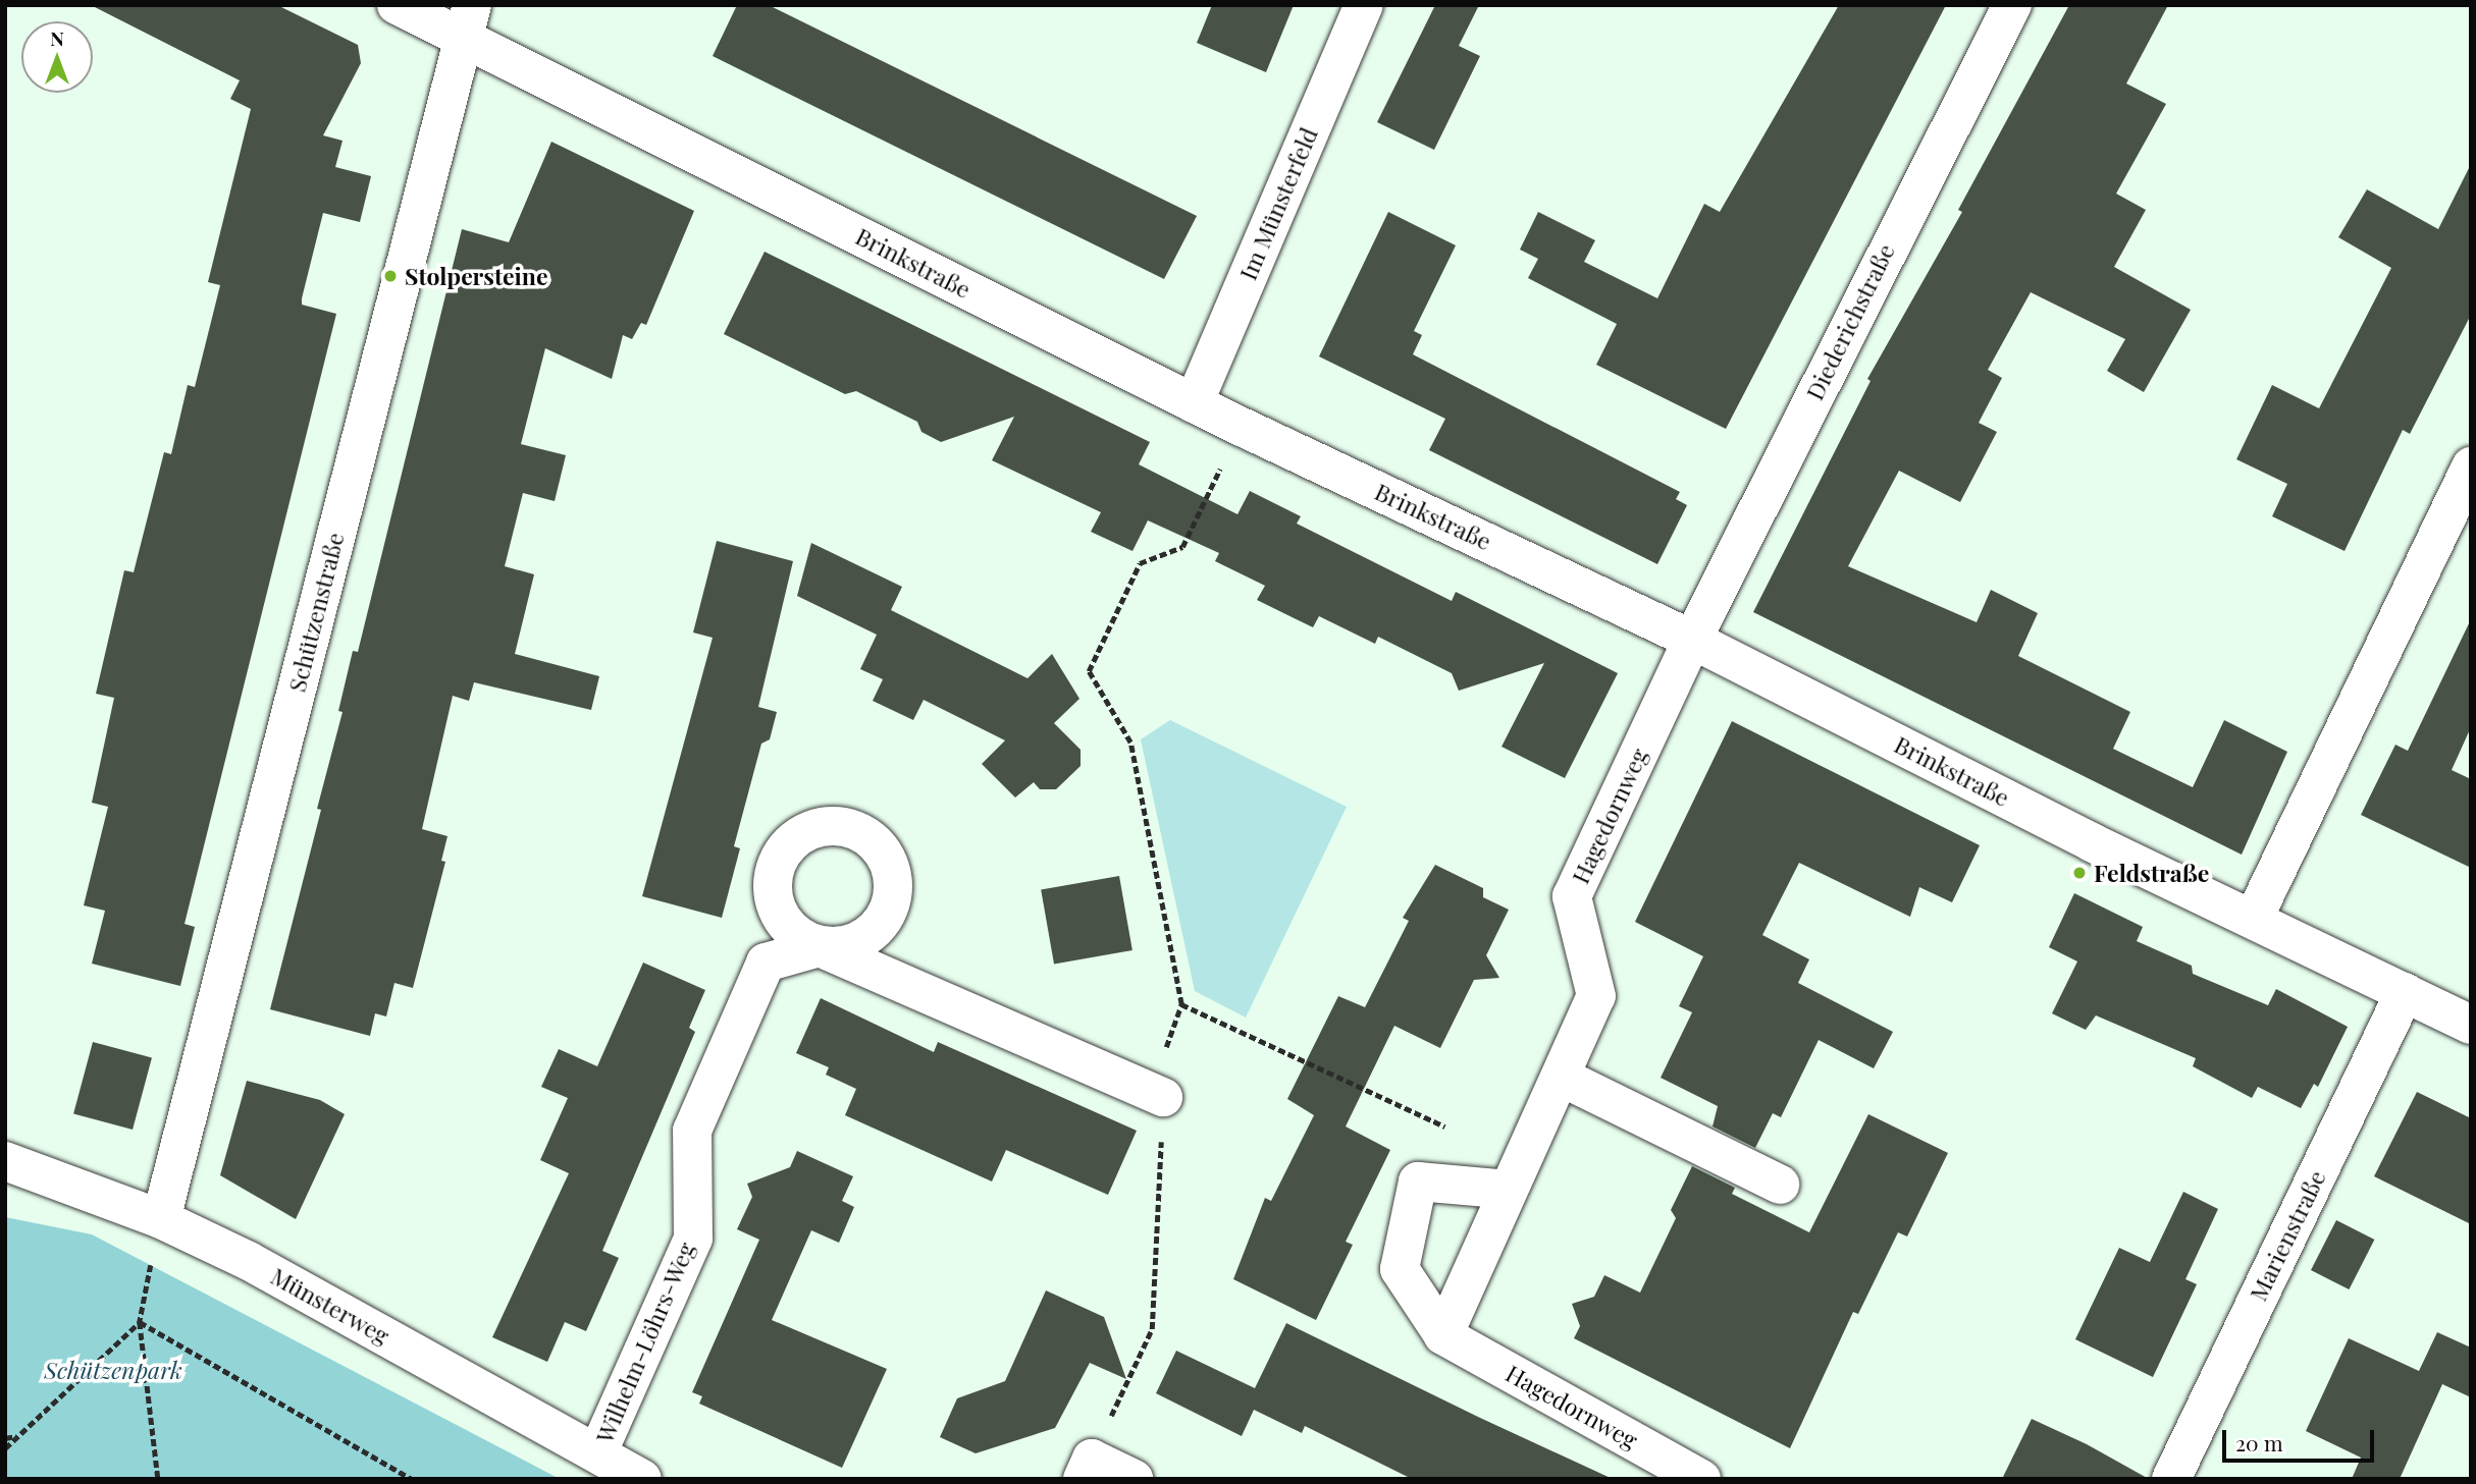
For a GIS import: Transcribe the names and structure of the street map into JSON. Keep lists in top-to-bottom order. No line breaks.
{"streets":{"street":["Im Münsterfeld","Brinkstraße","Diederichstraße","Schützenstraße","Hagedornweg","Marienstraße","Münsterweg","Wilhelm-Löhrs-Weg"]},"crossings":[["Im Münsterfeld","Brinkstraße"],["Brinkstraße","Diederichstraße"],["Brinkstraße","Schützenstraße"],["Brinkstraße","Hagedornweg"],["Brinkstraße","Marienstraße"],["Diederichstraße","Hagedornweg"],["Schützenstraße","Münsterweg"],["Münsterweg","Wilhelm-Löhrs-Weg"]],"parks":["Schützenpark"],"places":["Stolpersteine","Feldstraße"],"scale_bar":"20 m","north":"top"}
